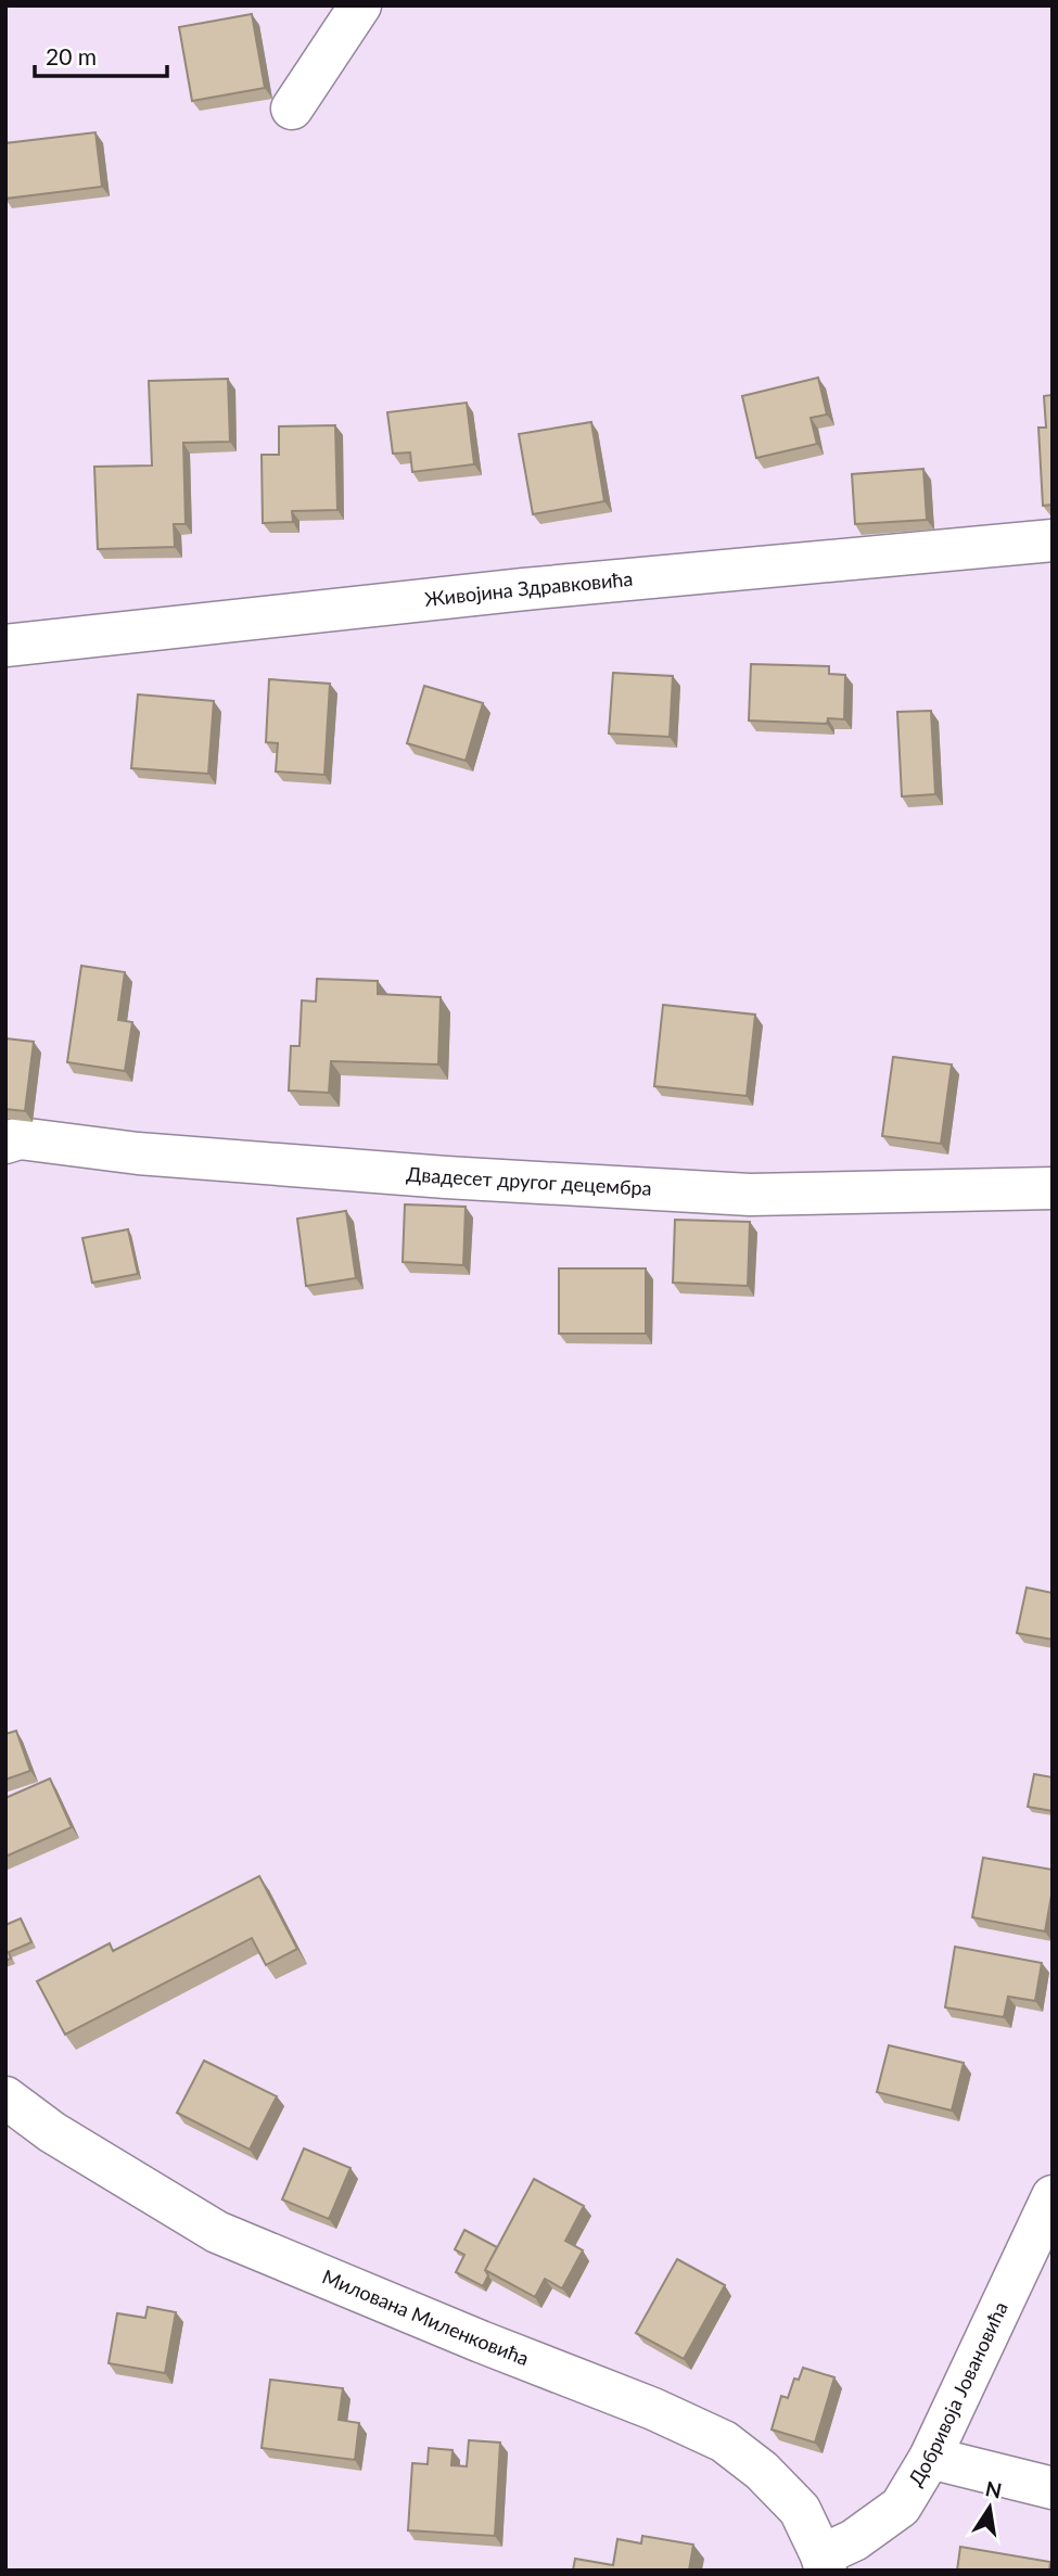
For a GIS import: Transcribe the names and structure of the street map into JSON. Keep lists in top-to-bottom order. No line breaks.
{"streets":{"street":["Живојина Здравковића","Двадесет другог децембра","Милована Миленковића","Добривоја Јовановића"]},"crossings":[["Милована Миленковића","Добривоја Јовановића"]],"scale_bar":"20 m","north":"top"}
